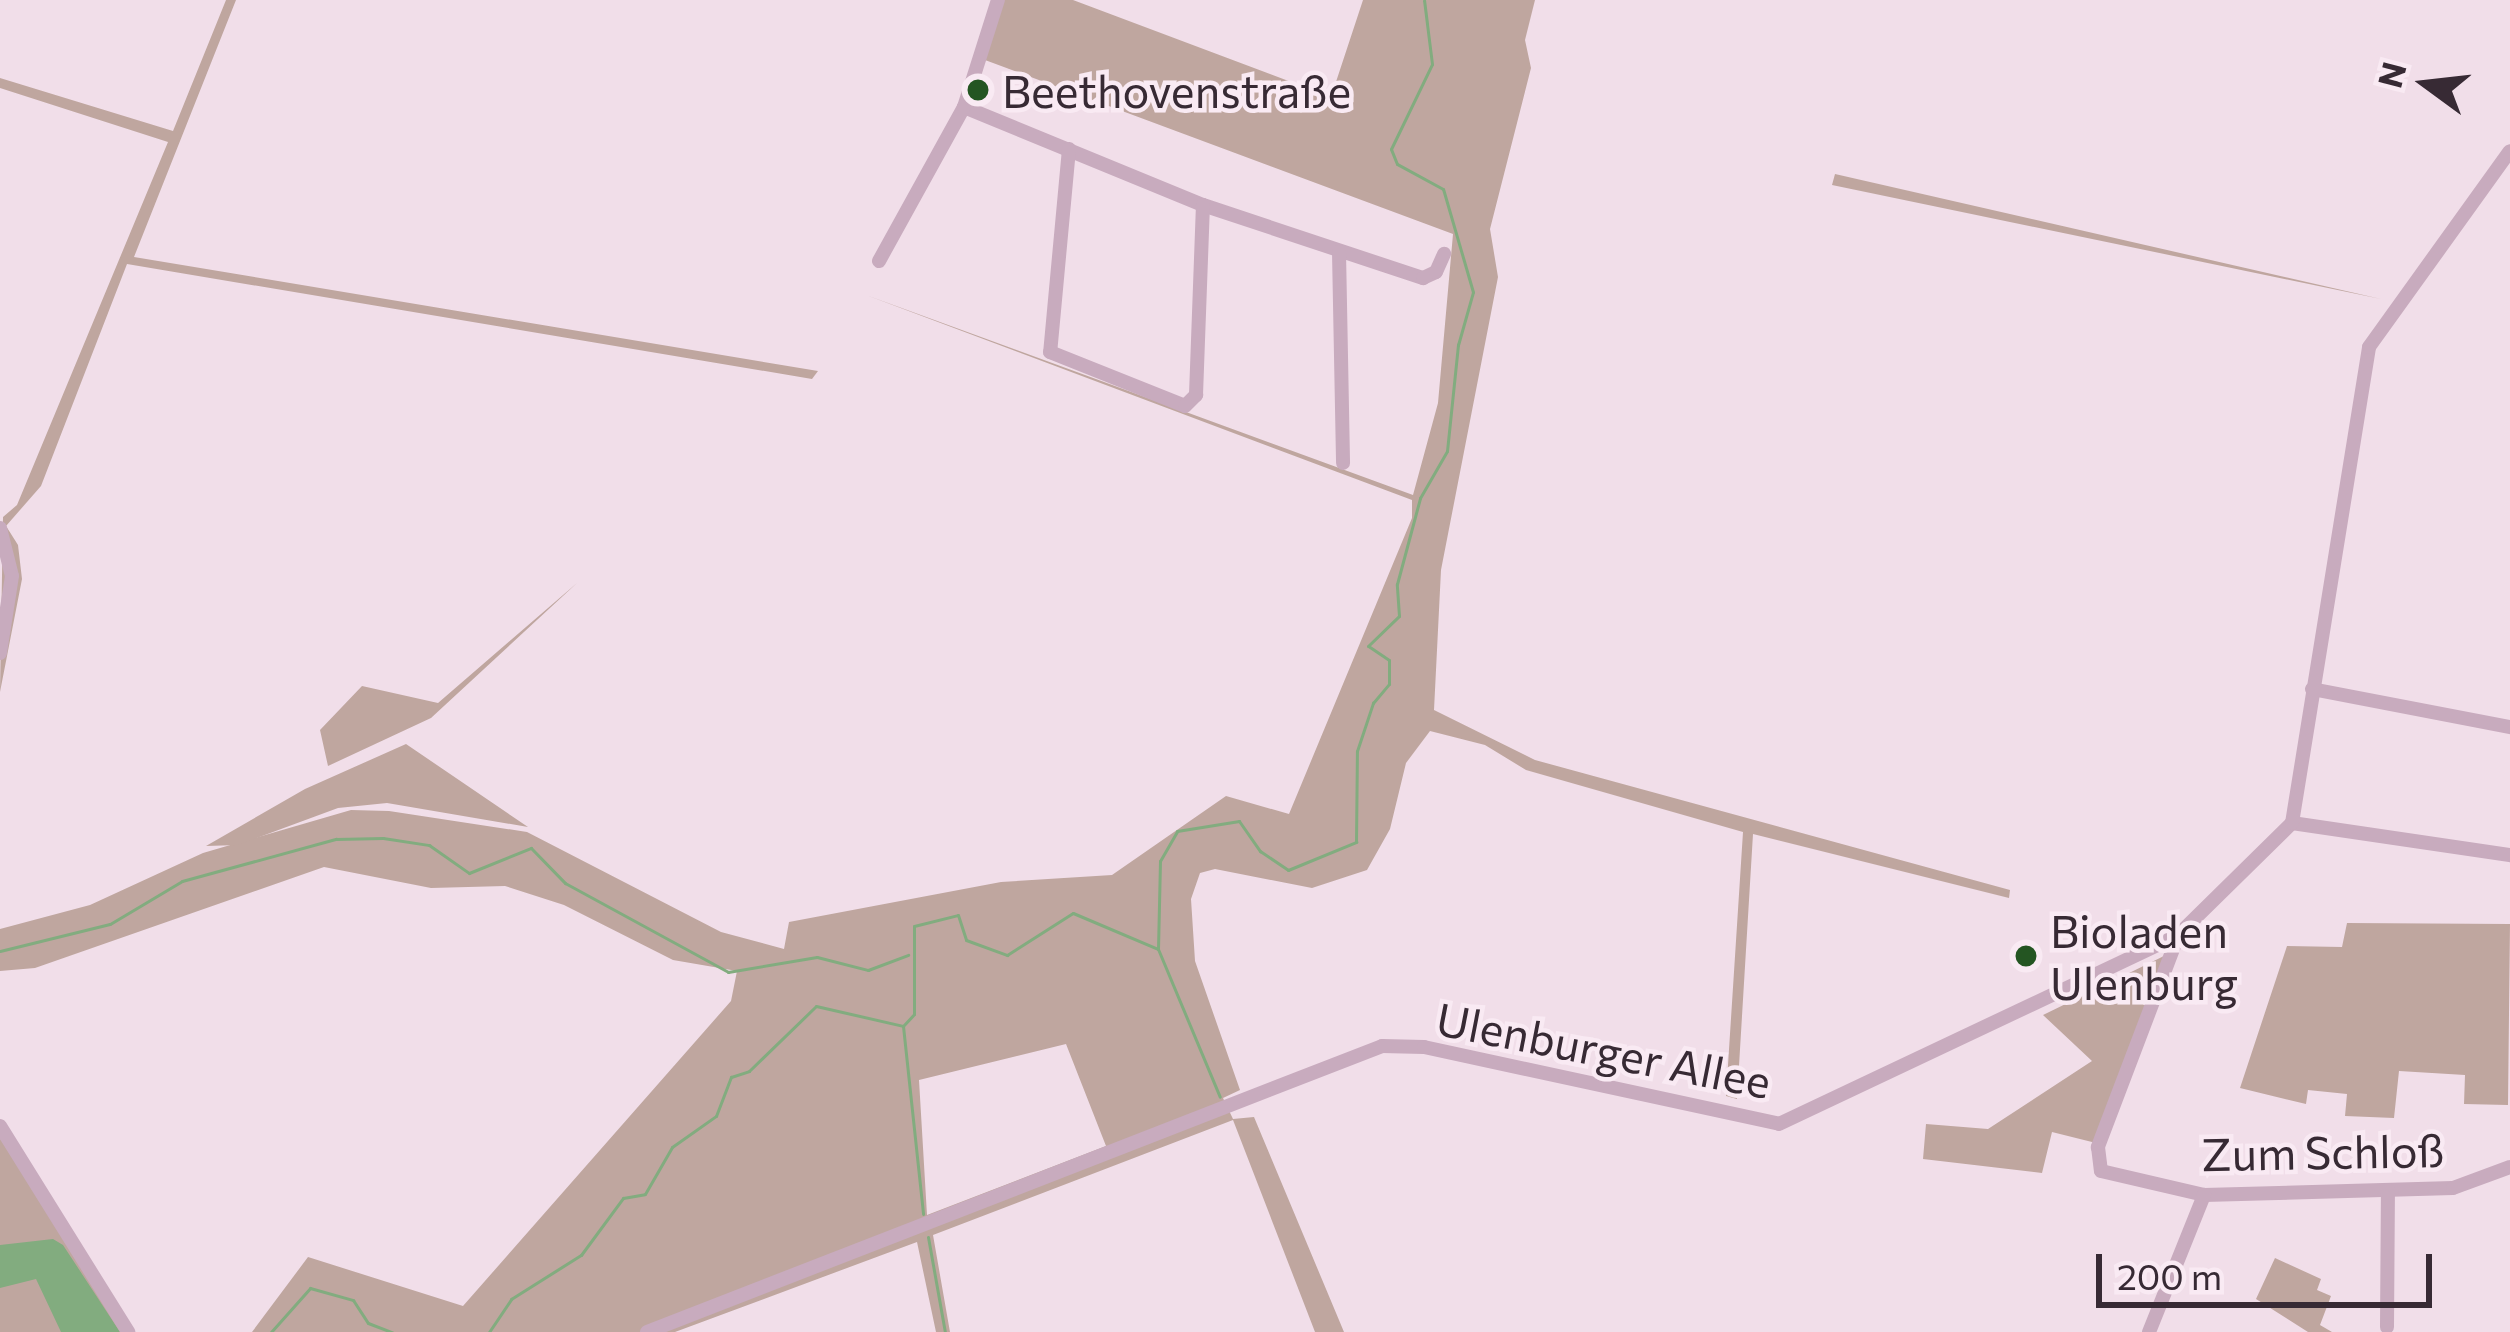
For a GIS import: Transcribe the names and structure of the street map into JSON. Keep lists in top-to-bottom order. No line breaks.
{"streets":{"street":["Ulenburger Allee","Zum Schloß"]},"crossings":[["Ulenburger Allee","Zum Schloß"]],"places":["Beethovenstraße","Bioladen Ulenburg"],"scale_bar":"200 m","north":"left"}
